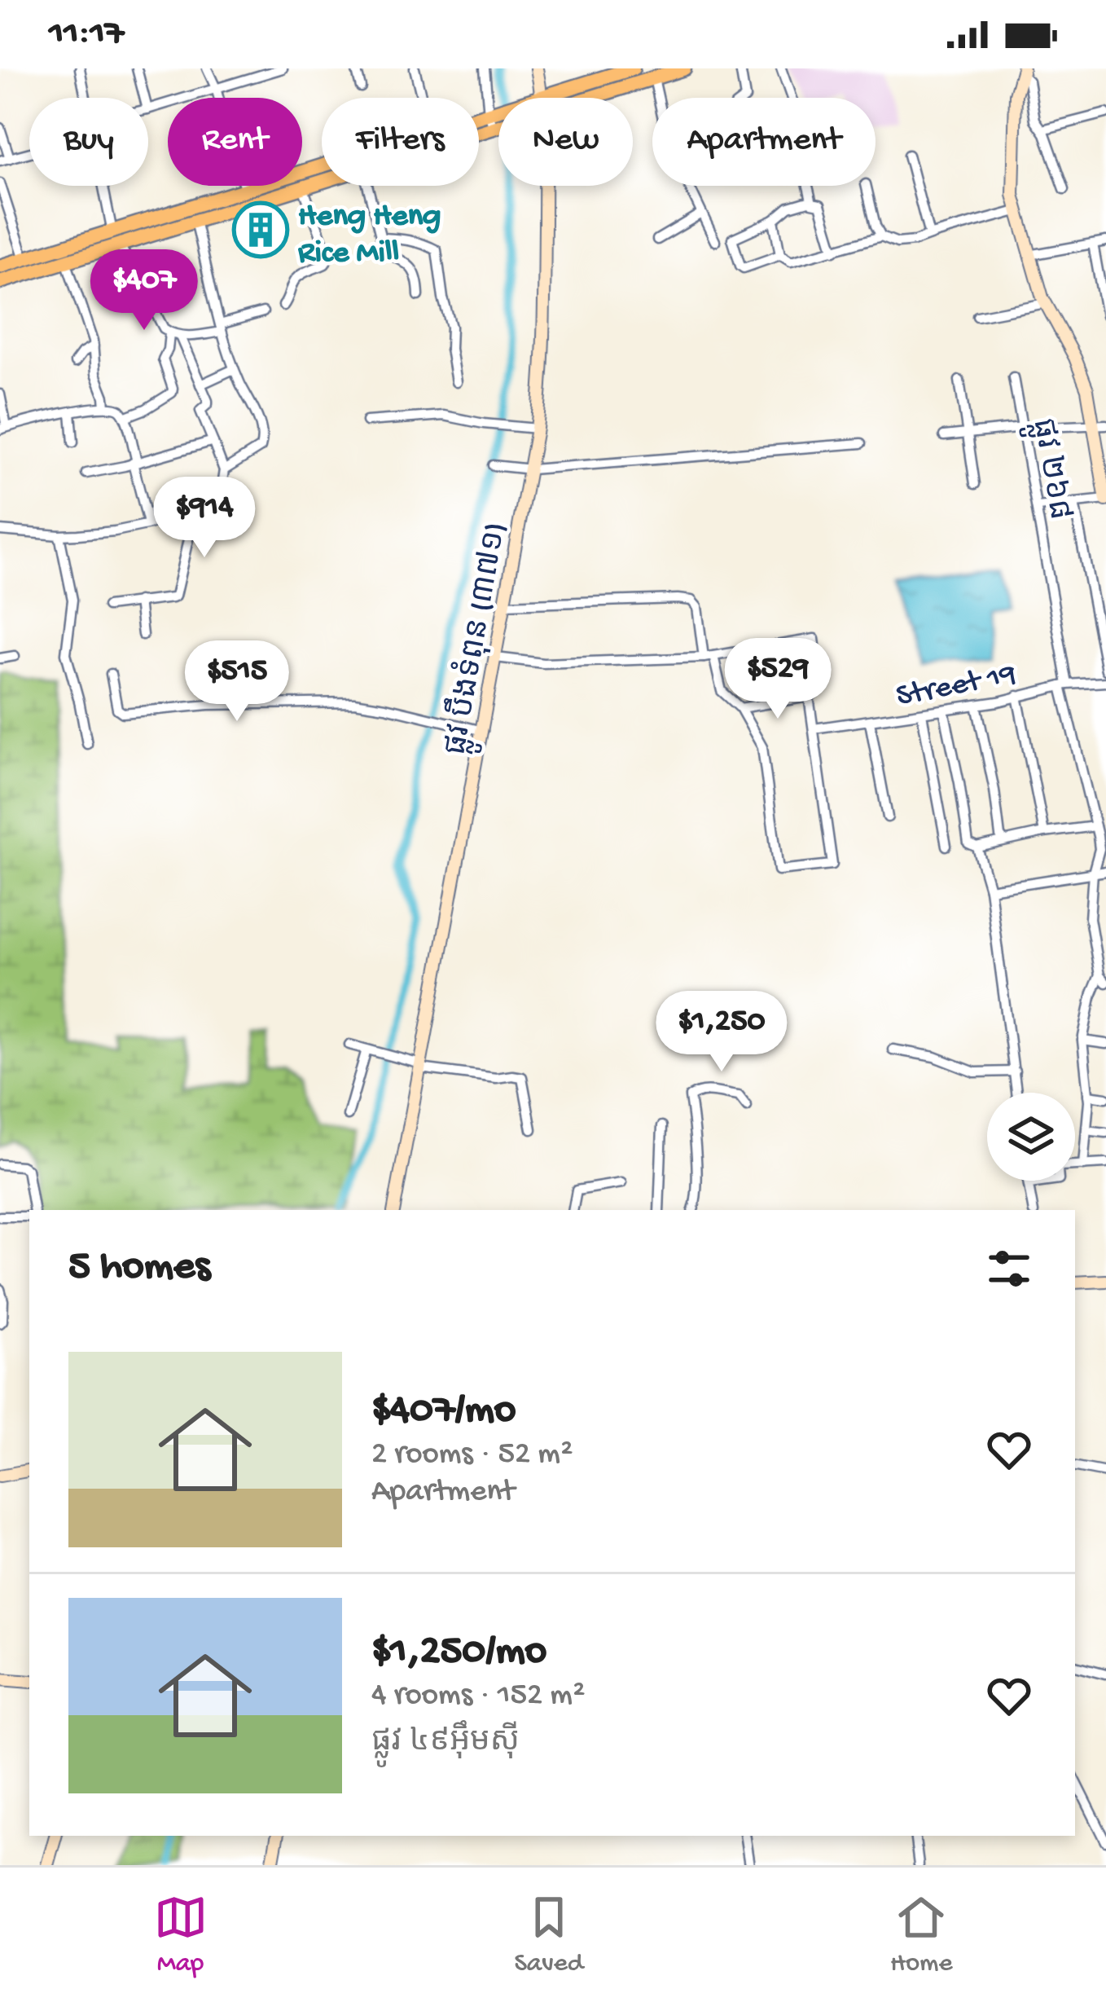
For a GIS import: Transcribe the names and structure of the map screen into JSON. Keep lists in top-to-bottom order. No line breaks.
{"streets":{"main road":["ផ្លូវ បឹងទំពុន (៣៧១)"],"street":["ផ្លូវ ២៦៨","Street 19"]},"crossings":[["ផ្លូវ ២៦៨","Street 19"]],"places":{"building":["Heng Heng Rice Mill"]},"page":{"status":"11:17","chip":["Buy","Rent","Filters","New","Apartment"],"price":["$407","$914","$529","$515","$1,250"],"heading":"5 homes","list":[{"name":"$407/mo","note":"2 rooms · 52 m² · Apartment"},{"name":"$1,250/mo","note":"4 rooms · 152 m² · ផ្លូវ ៤៩អ៊ឹមស៊ី"}],"tabs":["Map","Saved","Home"]}}
